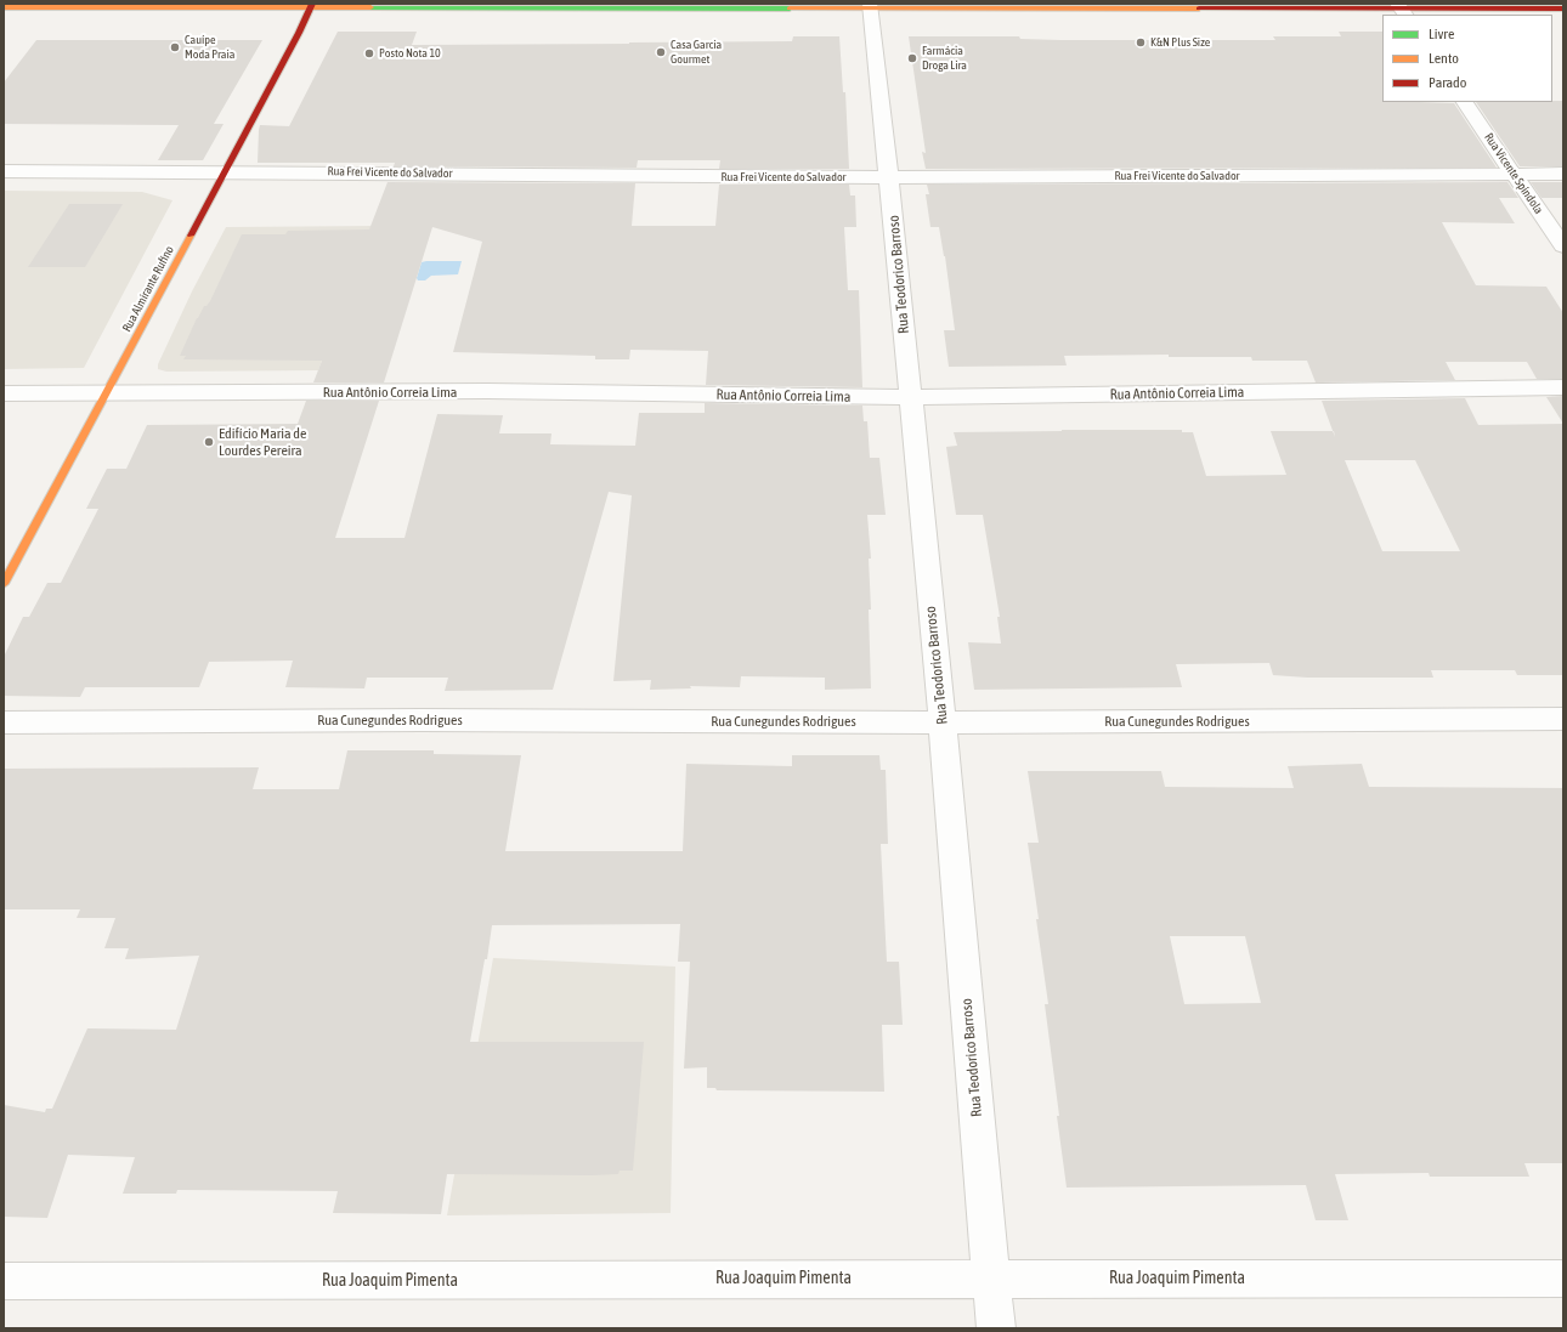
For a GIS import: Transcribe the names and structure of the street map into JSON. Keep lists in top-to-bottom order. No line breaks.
{"streets":{"main road":["Rua Almirante Rufino"],"street":["Rua Frei Vicente do Salvador","Rua Vicente Spíndola","Rua Teodorico Barroso","Rua Antônio Correia Lima","Rua Cunegundes Rodrigues","Rua Joaquim Pimenta"]},"crossings":[["Rua Frei Vicente do Salvador","Rua Vicente Spíndola"],["Rua Frei Vicente do Salvador","Rua Teodorico Barroso"],["Rua Frei Vicente do Salvador","Rua Almirante Rufino"],["Rua Teodorico Barroso","Rua Antônio Correia Lima"],["Rua Teodorico Barroso","Rua Cunegundes Rodrigues"],["Rua Teodorico Barroso","Rua Joaquim Pimenta"],["Rua Almirante Rufino","Rua Antônio Correia Lima"]],"places":["K&N Plus Size","Cauípe Moda Praia","Casa Garcia Gourmet","Posto Nota 10","Farmácia Droga Lira","Edifício Maria de Lourdes Pereira"],"legend":["Livre","Lento","Parado"]}
